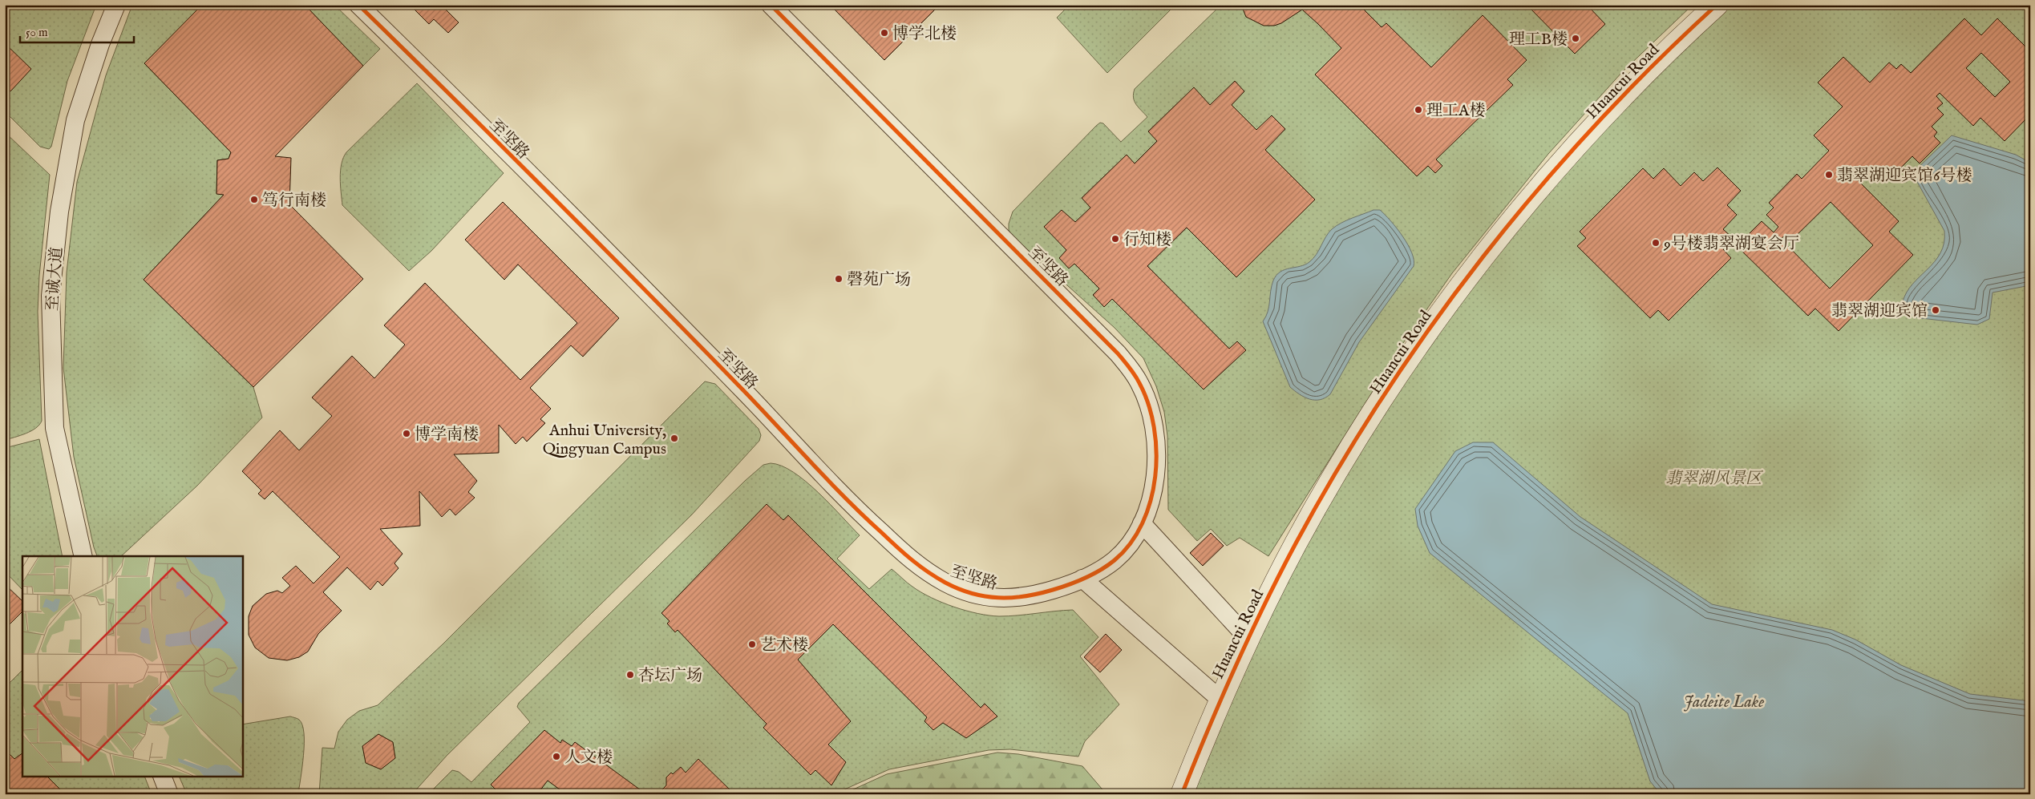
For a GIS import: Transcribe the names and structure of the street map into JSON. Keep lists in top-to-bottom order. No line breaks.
{"streets":{"street":["Huancui Road","至坚路","至诚大道"]},"water":["Jadeite Lake"],"parks":["翡翠湖风景区"],"places":["博学北楼","理工B楼","理工A楼","翡翠湖迎宾馆6号楼","笃行南楼","行知楼","9号楼翡翠湖宴会厅","磬苑广场","翡翠湖迎宾馆","博学南楼","Anhui University, Qingyuan Campus","艺术楼","杏坛广场","人文楼"],"scale_bar":"50 m"}
